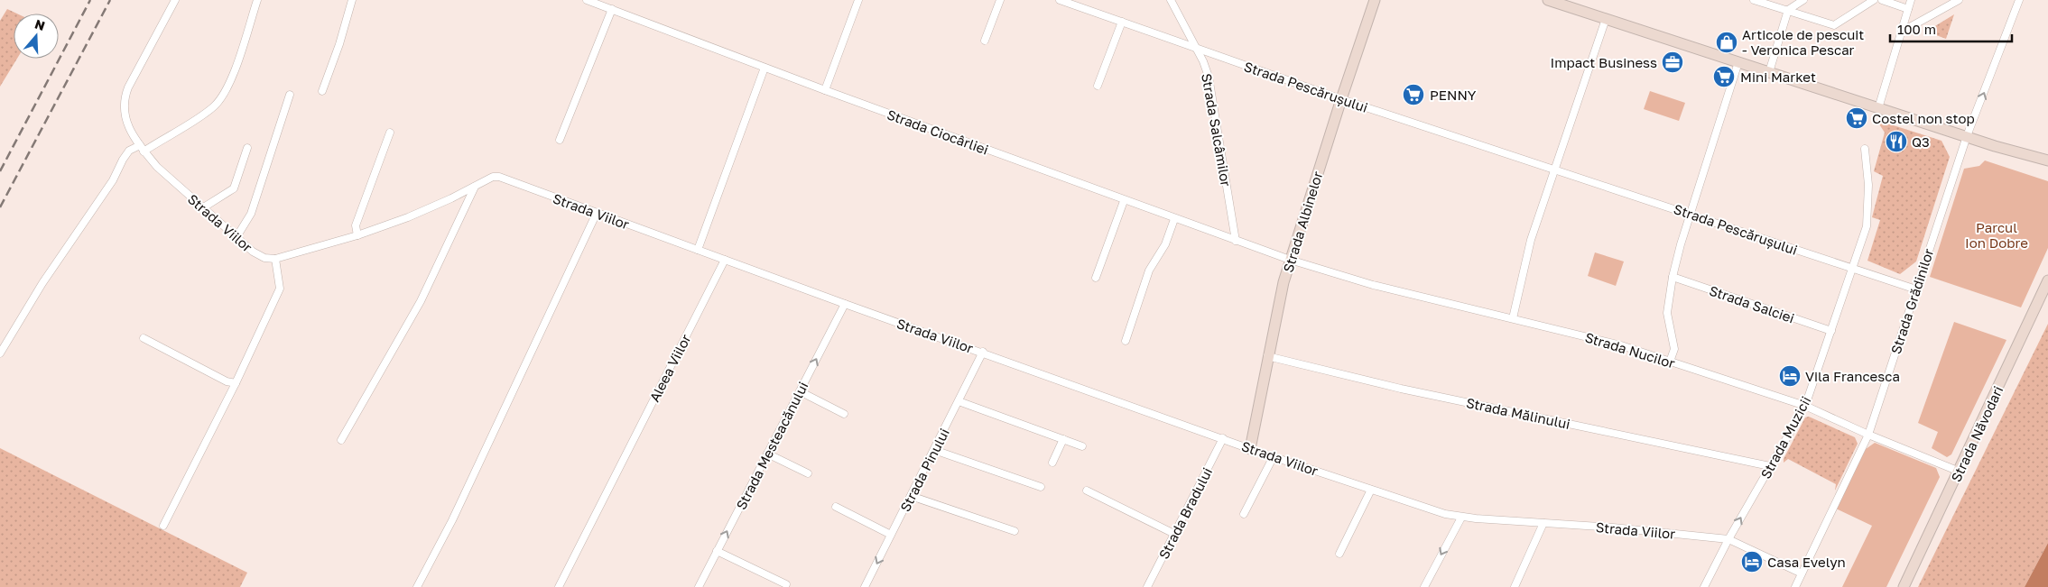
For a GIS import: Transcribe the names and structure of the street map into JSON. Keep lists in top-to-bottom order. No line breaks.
{"streets":{"street":["Strada Pescărușului","Strada Salcâmilor","Strada Ciocârliei","Strada Viilor","Strada Albinelor","Strada Grădinilor","Strada Salciei","Strada Nucilor","Aleea Viilor","Strada Mălinului","Strada Năvodari","Strada Muzicii","Strada Mesteacănului","Strada Pinului","Strada Bradului"]},"crossings":[["Strada Pescărușului","Strada Salcâmilor"],["Strada Pescărușului","Strada Albinelor"],["Strada Pescărușului","Strada Grădinilor"],["Strada Pescărușului","Strada Muzicii"],["Strada Salcâmilor","Strada Ciocârliei"],["Strada Ciocârliei","Strada Albinelor"],["Strada Ciocârliei","Strada Nucilor"],["Strada Viilor","Strada Albinelor"],["Strada Viilor","Strada Grădinilor"],["Strada Viilor","Aleea Viilor"],["Strada Viilor","Strada Muzicii"],["Strada Viilor","Strada Mesteacănului"],["Strada Viilor","Strada Pinului"],["Strada Viilor","Strada Bradului"],["Strada Albinelor","Strada Nucilor"],["Strada Albinelor","Strada Mălinului"],["Strada Grădinilor","Strada Nucilor"],["Strada Salciei","Strada Muzicii"],["Strada Nucilor","Strada Năvodari"],["Strada Nucilor","Strada Muzicii"],["Strada Mălinului","Strada Muzicii"]],"one_way":["Strada Mesteacănului"],"parks":["Parcul Ion Dobre"],"places":{"shop":["Articole de pescuit - Veronica Pescar"],"office":["Impact Business"],"supermarket":["Mini Market","PENNY","Costel non stop"],"restaurant":["Q3"],"hotel":["Vila Francesca","Casa Evelyn"]},"scale_bar":"100 m","north":"top"}
